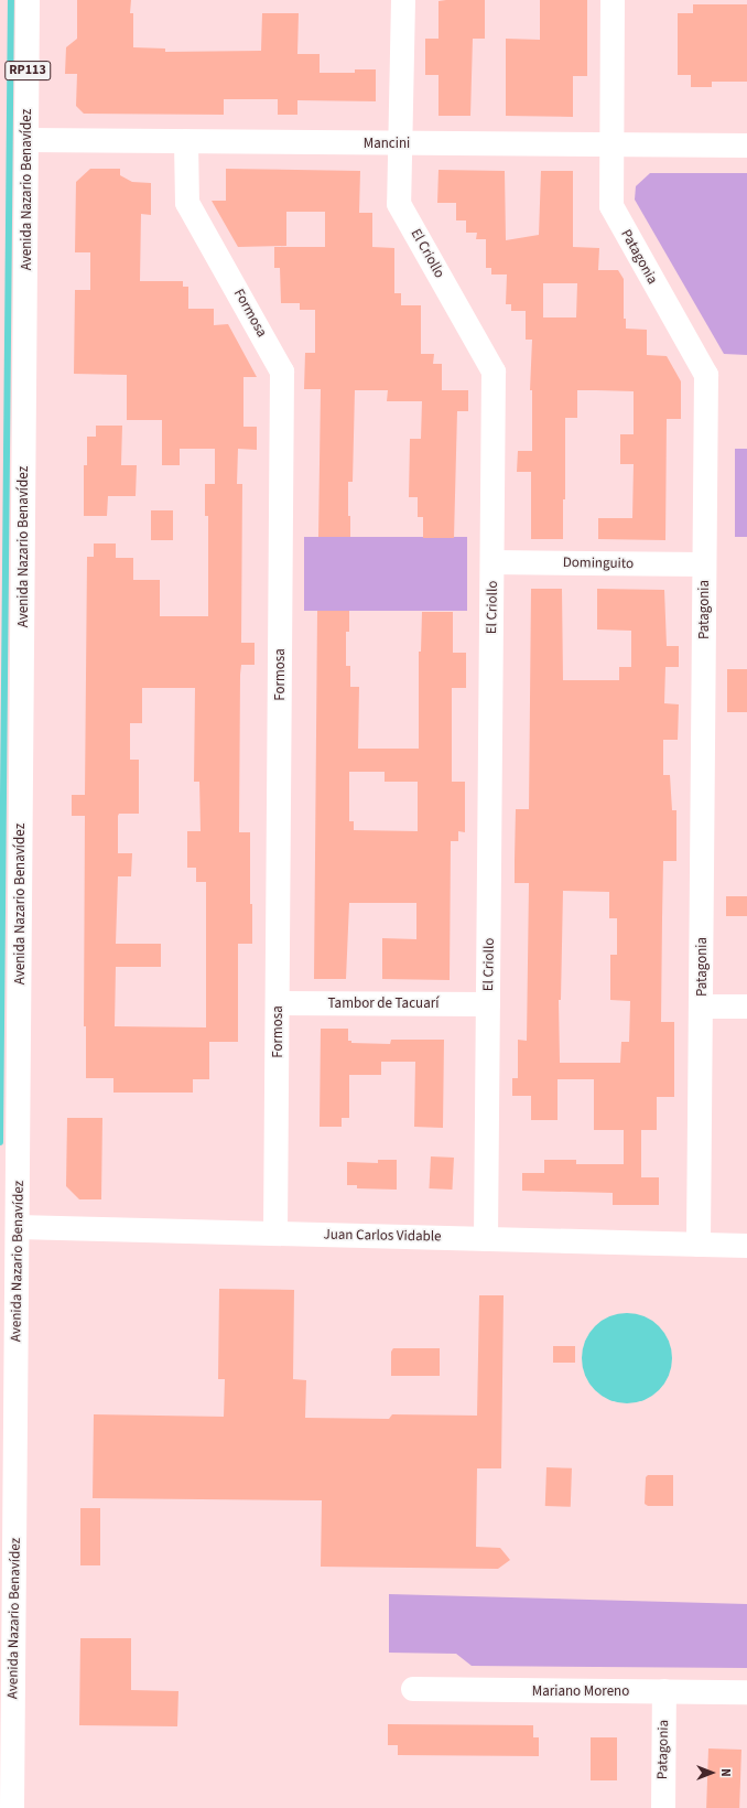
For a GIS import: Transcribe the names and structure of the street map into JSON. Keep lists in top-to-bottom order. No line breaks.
{"streets":{"street":["RP113","Mancini","Avenida Nazario Benavídez","El Criollo","Patagonia","Formosa","Dominguito","Tambor de Tacuarí","Juan Carlos Vidable","Mariano Moreno"]},"crossings":[["Mancini","Avenida Nazario Benavídez"],["Mancini","El Criollo"],["Mancini","Patagonia"],["Mancini","Formosa"],["Avenida Nazario Benavídez","Juan Carlos Vidable"],["El Criollo","Dominguito"],["El Criollo","Tambor de Tacuarí"],["El Criollo","Juan Carlos Vidable"],["Patagonia","Dominguito"],["Patagonia","Juan Carlos Vidable"],["Patagonia","Mariano Moreno"],["Formosa","Tambor de Tacuarí"],["Formosa","Juan Carlos Vidable"]],"north":"right"}
